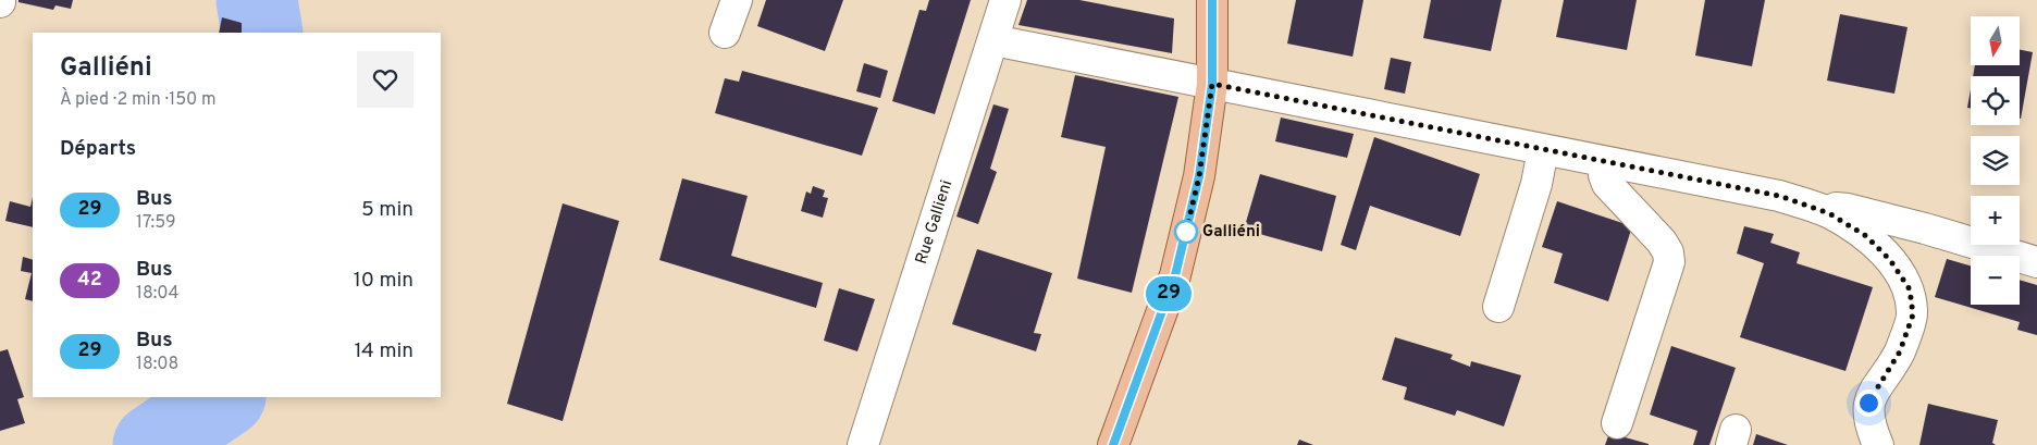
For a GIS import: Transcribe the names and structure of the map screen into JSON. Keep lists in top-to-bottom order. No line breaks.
{"streets":{"street":["Rue Gallieni"]},"places":["Galliéni"],"lines":["bus line 29"],"north":"bottom","page":{"on_map":"29","map_buttons":["+","−"],"heading":[["Galliéni","À pied · 2 min · 150 m"],"Départs"],"list":[{"mark":"29","name":"Bus","note":"17:59","value":"5 min"},{"mark":"42","name":"Bus","note":"18:04","value":"10 min"},{"mark":"29","name":"Bus","note":"18:08","value":"14 min"}]}}
